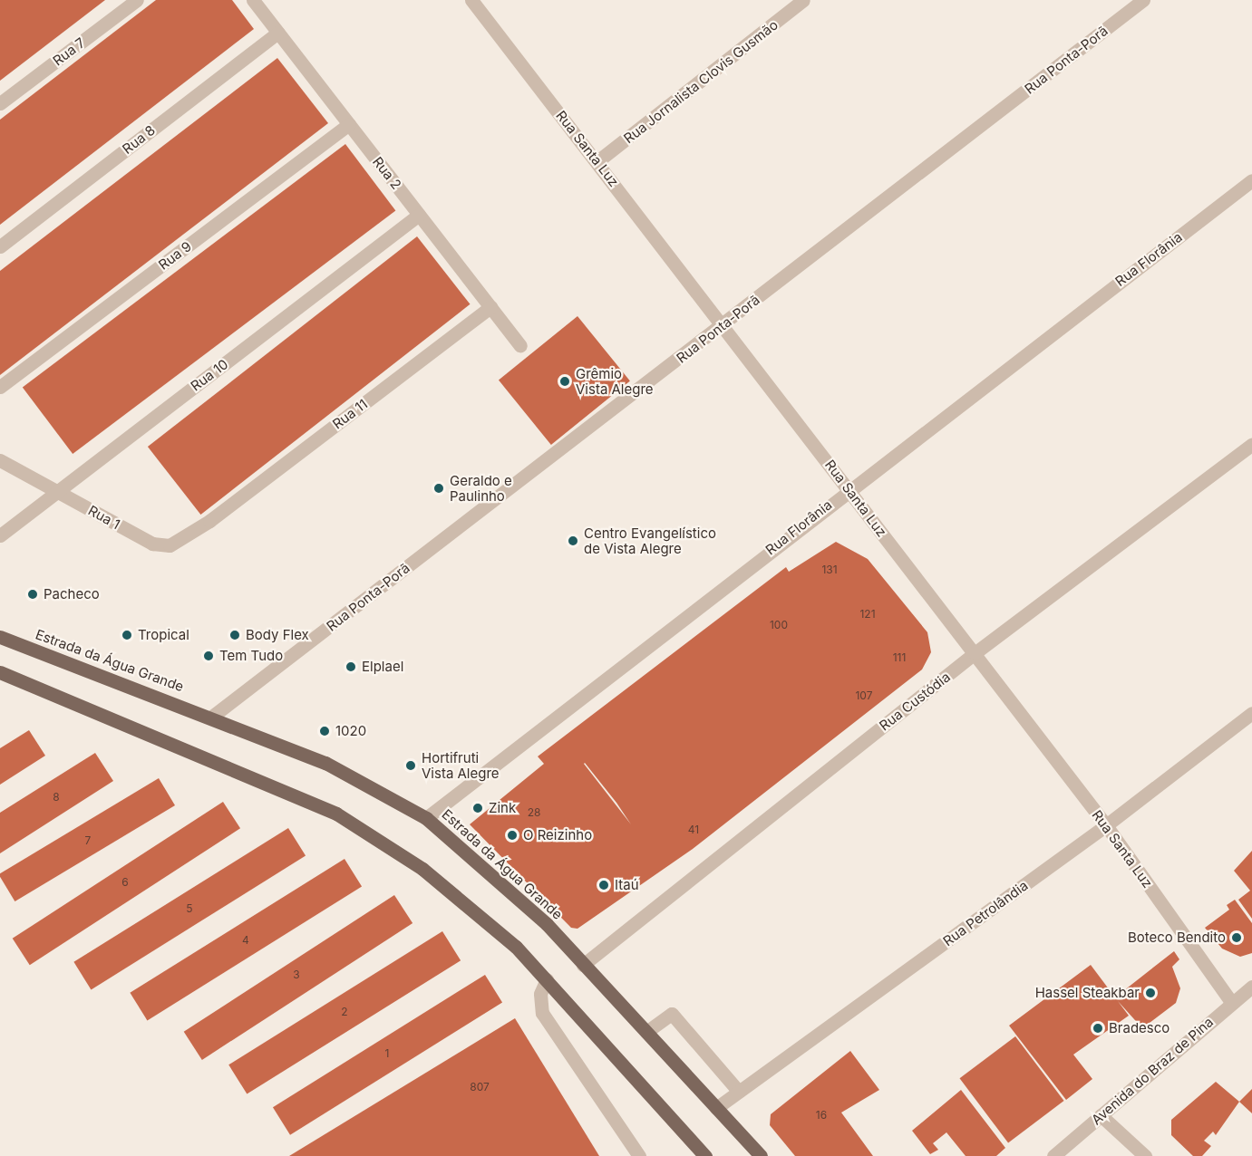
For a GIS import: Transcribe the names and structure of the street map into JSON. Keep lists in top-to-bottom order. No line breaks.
{"streets":{"main road":["Estrada da Água Grande"],"street":["Rua 7","Rua Ponta-Porã","Rua Jornalista Clovis Gusmão","Rua 8","Rua Santa Luz","Rua 2","Rua 9","Rua Florânia","Rua 10","Rua 11","Rua 1","Rua Custódia","Rua Petrolândia","Avenida do Braz de Pina"]},"crossings":[["Rua Ponta-Porã","Rua Santa Luz"],["Rua Ponta-Porã","Estrada da Água Grande"],["Rua Jornalista Clovis Gusmão","Rua Santa Luz"],["Rua 8","Rua 2"],["Rua Santa Luz","Rua Florânia"],["Rua Santa Luz","Rua Custódia"],["Rua Santa Luz","Rua Petrolândia"],["Rua Santa Luz","Avenida do Braz de Pina"],["Rua 2","Rua 9"],["Rua 2","Rua 10"],["Rua 2","Rua 11"],["Rua Florânia","Estrada da Água Grande"],["Rua 10","Rua 1"],["Rua 11","Rua 1"],["Estrada da Água Grande","Rua Custódia"],["Estrada da Água Grande","Rua Petrolândia"]],"places":["Grêmio Vista Alegre","Geraldo e Paulinho","Centro Evangelístico de Vista Alegre","Pacheco","Tropical","Body Flex","Tem Tudo","Elplael","1020","Hortifruti Vista Alegre","Zink","O Reizinho","Itaú","Boteco Bendito","Hassel Steakbar","Bradesco"],"house_numbers":["131","121","100","111","107","8","28","41","7","6","5","4","3","2","1","807","16"]}
